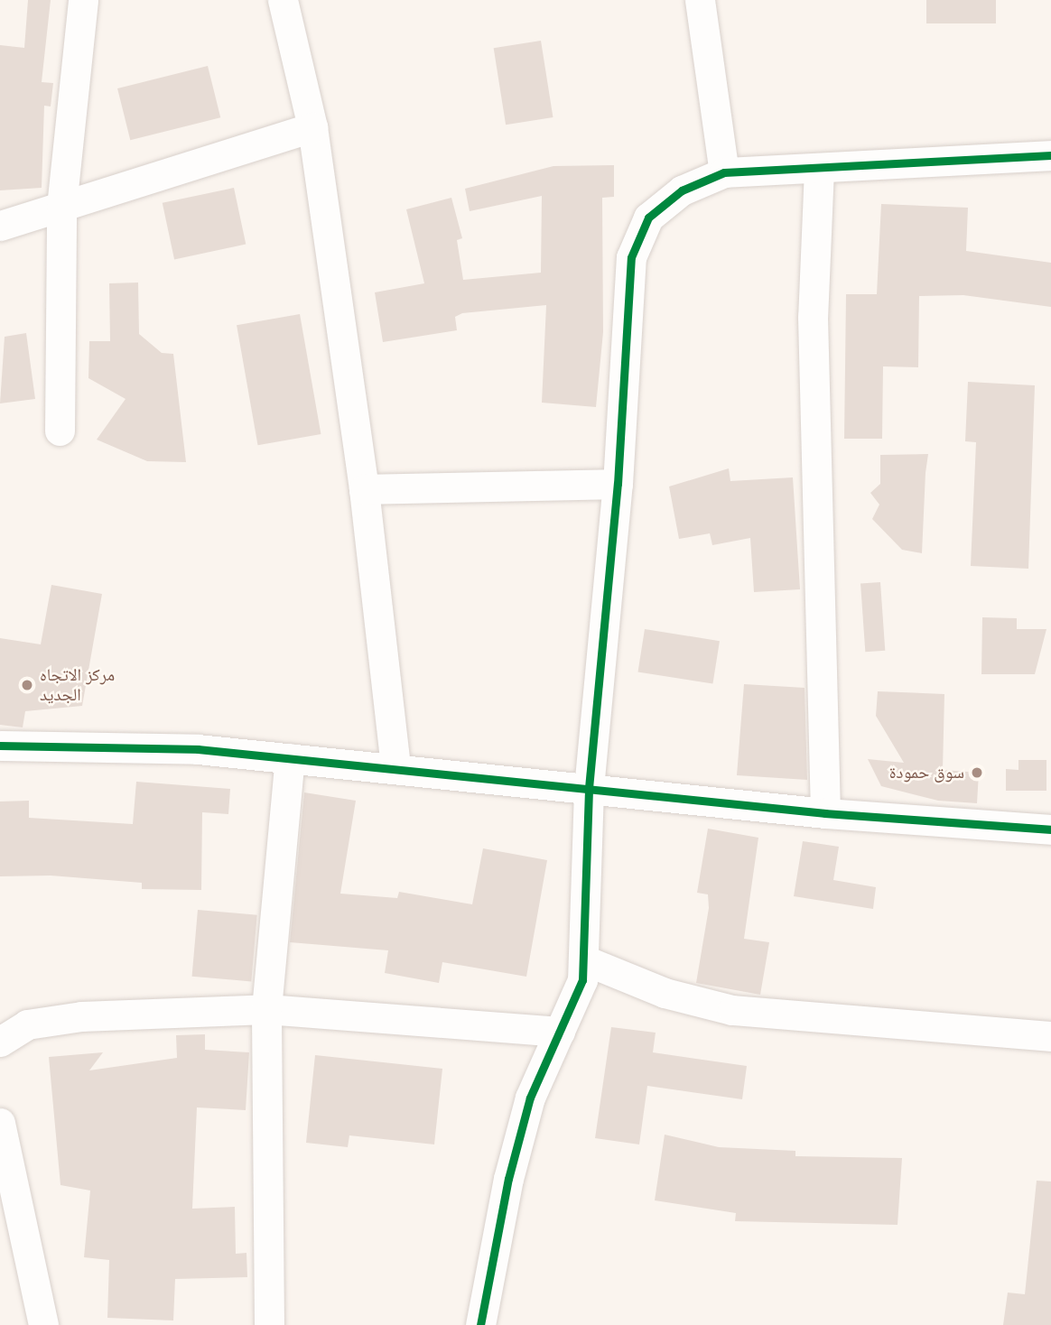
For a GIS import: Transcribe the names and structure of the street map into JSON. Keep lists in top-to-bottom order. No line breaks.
{"places":["مركز الاتجاه الجديد","سوق حمودة"]}
